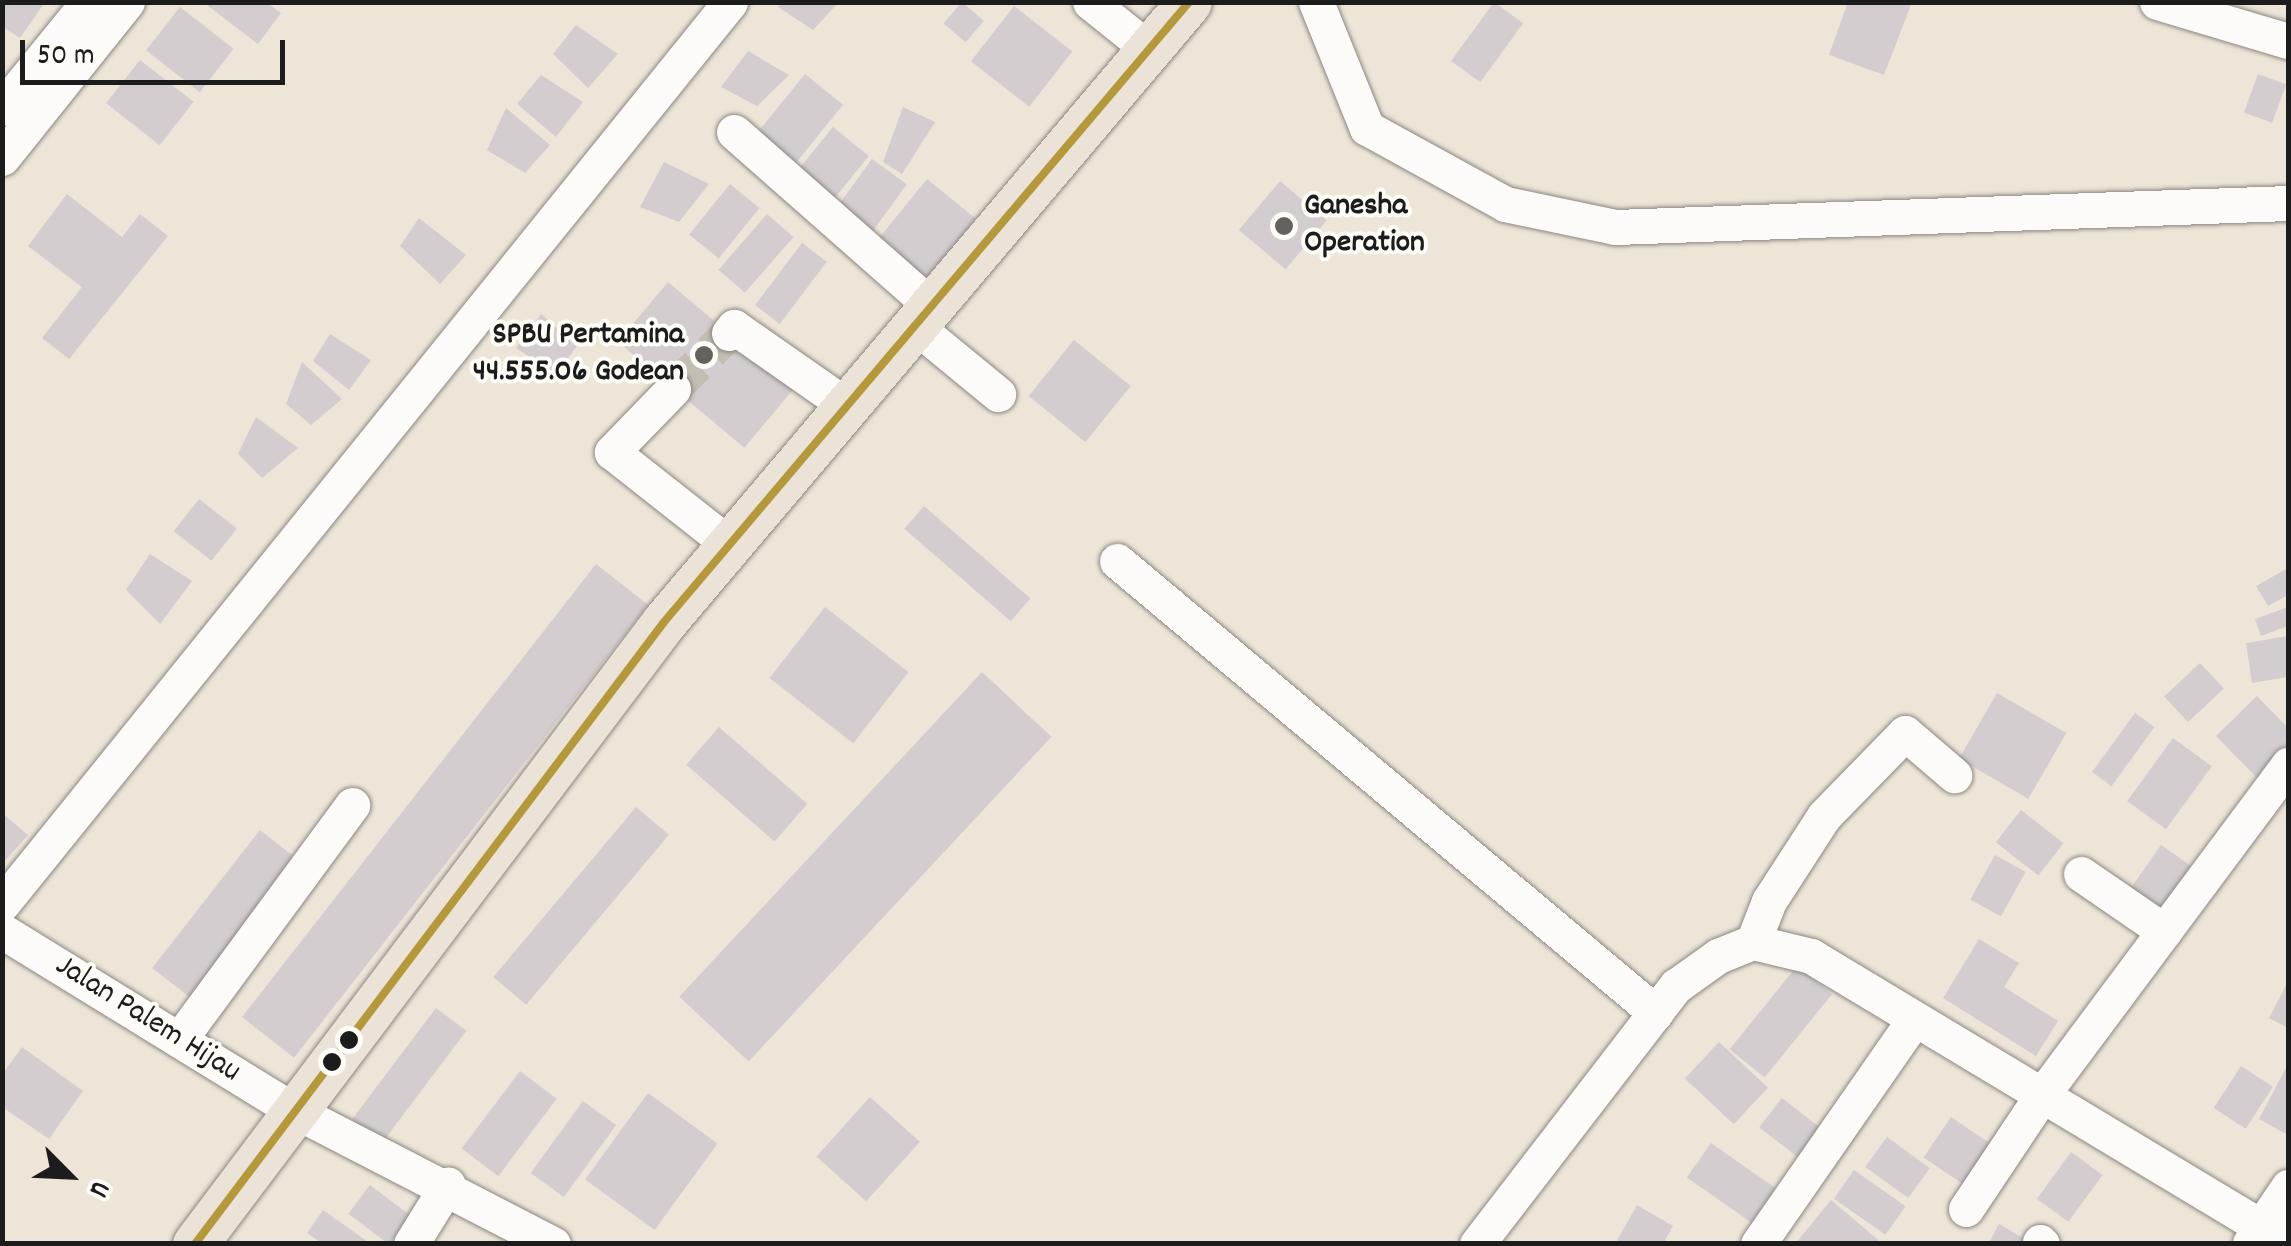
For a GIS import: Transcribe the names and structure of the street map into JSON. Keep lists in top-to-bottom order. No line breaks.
{"streets":{"street":["Jalan Palem Hijau"]},"places":["Ganesha Operation","SPBU Pertamina 44.555.06 Godean"],"scale_bar":"50 m","north":"bottom right"}
